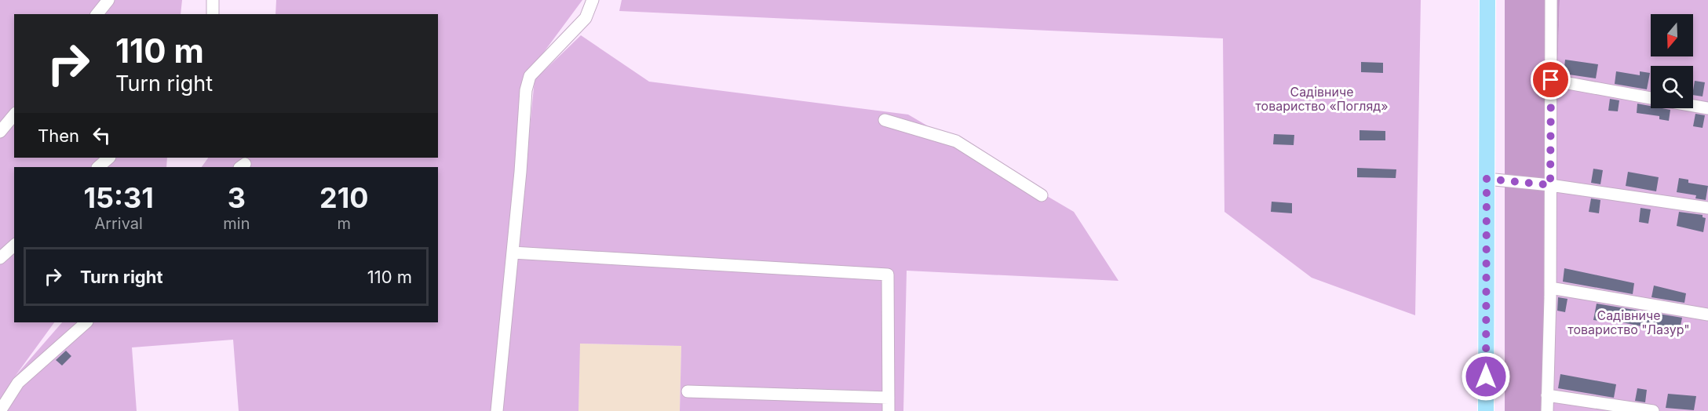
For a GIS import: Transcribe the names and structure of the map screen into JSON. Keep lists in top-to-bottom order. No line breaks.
{"parks":["Садівниче товариство «Погляд»","Садівниче товариство \"Лазур\""],"north":"bottom","page":{"turn":["110 m","Turn right"],"then":"Then","eta":["15:31","Arrival","3","min","210","m"],"list":[{"name":"Turn right","value":"110 m"}]}}
